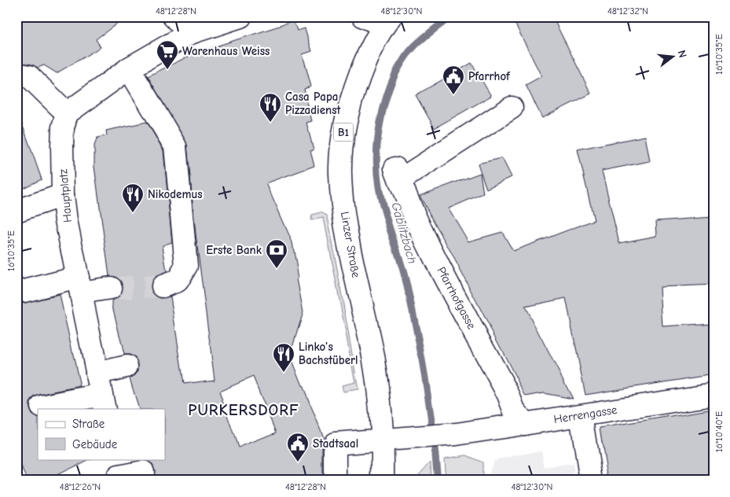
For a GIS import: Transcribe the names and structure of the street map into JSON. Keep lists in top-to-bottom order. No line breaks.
{"streets":{"street":["B1","Hauptplatz","Linzer Straße","Pfarrhofgasse","Herrengasse"]},"crossings":[["Linzer Straße","Herrengasse"],["Pfarrhofgasse","Herrengasse"]],"districts":["PURKERSDORF"],"water":["Gablitzbach"],"places":{"supermarket":["Warenhaus Weiss"],"public building":["Pfarrhof","Stadtsaal"],"restaurant":["Casa Papa Pizzadienst","Nikodemus","Linko’s Bachstüberl"],"bank":["Erste Bank"]},"legend":["Straße","Gebäude"],"north":"right","coordinates":["48°12'28\"N","48°12'30\"N","48°12'32\"N","16°10'35\"E","16°10'40\"E","48°12'26\"N"]}
